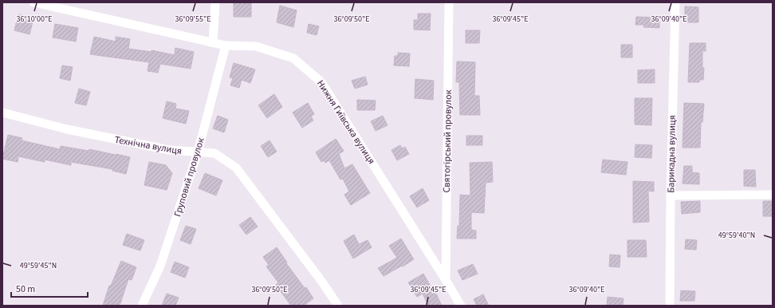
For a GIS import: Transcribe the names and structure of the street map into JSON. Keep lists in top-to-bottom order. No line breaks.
{"streets":{"street":["Нижня Гиївська вулиця","Святогірський провулок","Технічна вулиця","Барикадна вулиця","Груповий провулок"]},"crossings":[["Нижня Гиївська вулиця","Святогірський провулок"],["Нижня Гиївська вулиця","Груповий провулок"],["Технічна вулиця","Груповий провулок"]],"scale_bar":"50 m","coordinates":["36°10'00\"E","36°09'55\"E","36°09'50\"E","36°09'45\"E","36°09'40\"E","49°59'40\"N","49°59'45\"N"]}
